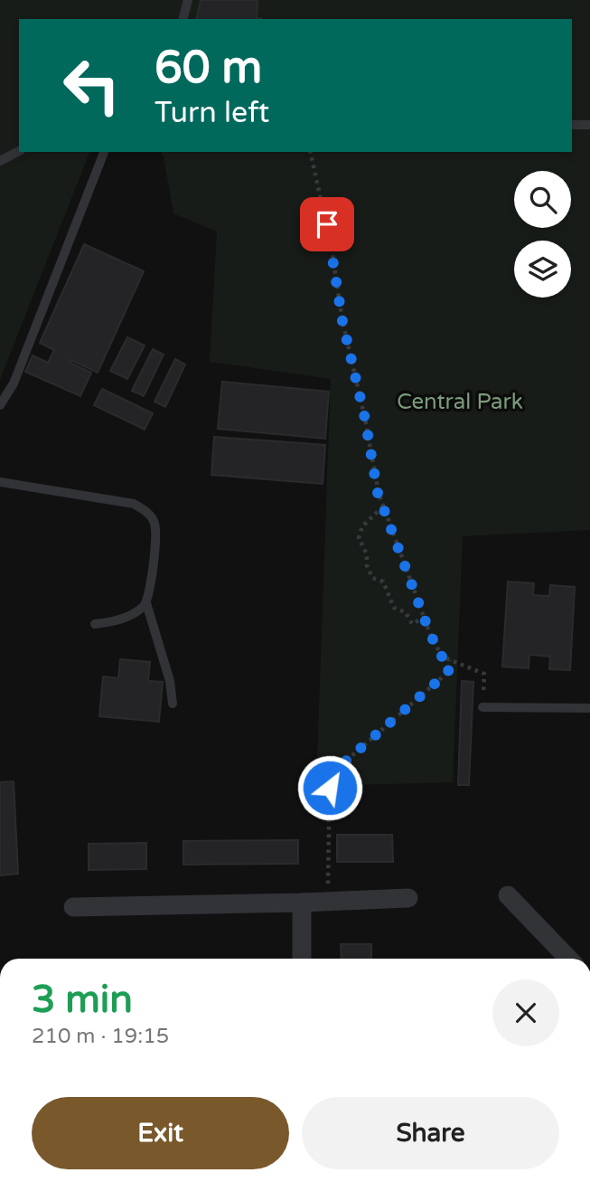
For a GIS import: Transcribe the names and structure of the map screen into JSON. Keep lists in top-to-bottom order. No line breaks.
{"parks":["Central Park"],"page":{"turn":["60 m","Turn left"],"heading":["3 min","210 m · 19:15"],"buttons":["Exit","Share"]}}
